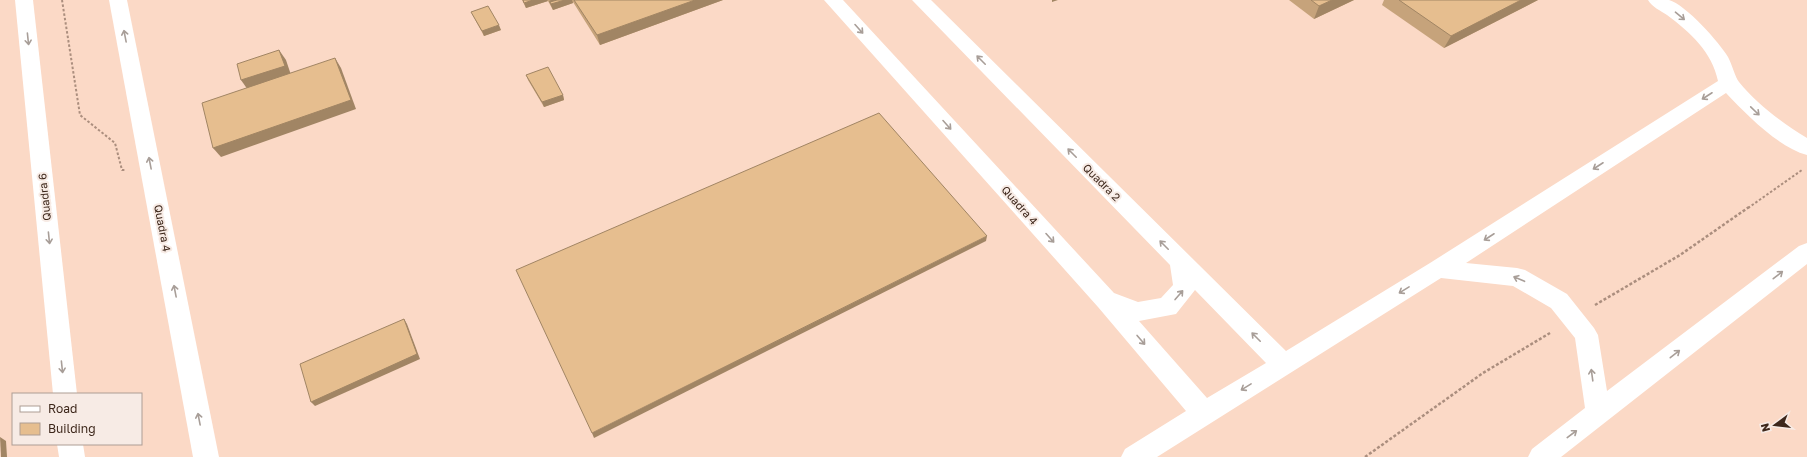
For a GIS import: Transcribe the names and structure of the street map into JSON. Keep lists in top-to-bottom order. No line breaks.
{"streets":{"street":["Quadra 2","Quadra 6","Quadra 4"]},"one_way":["Quadra 2","Quadra 6"],"legend":["Road","Building"],"north":"left"}
